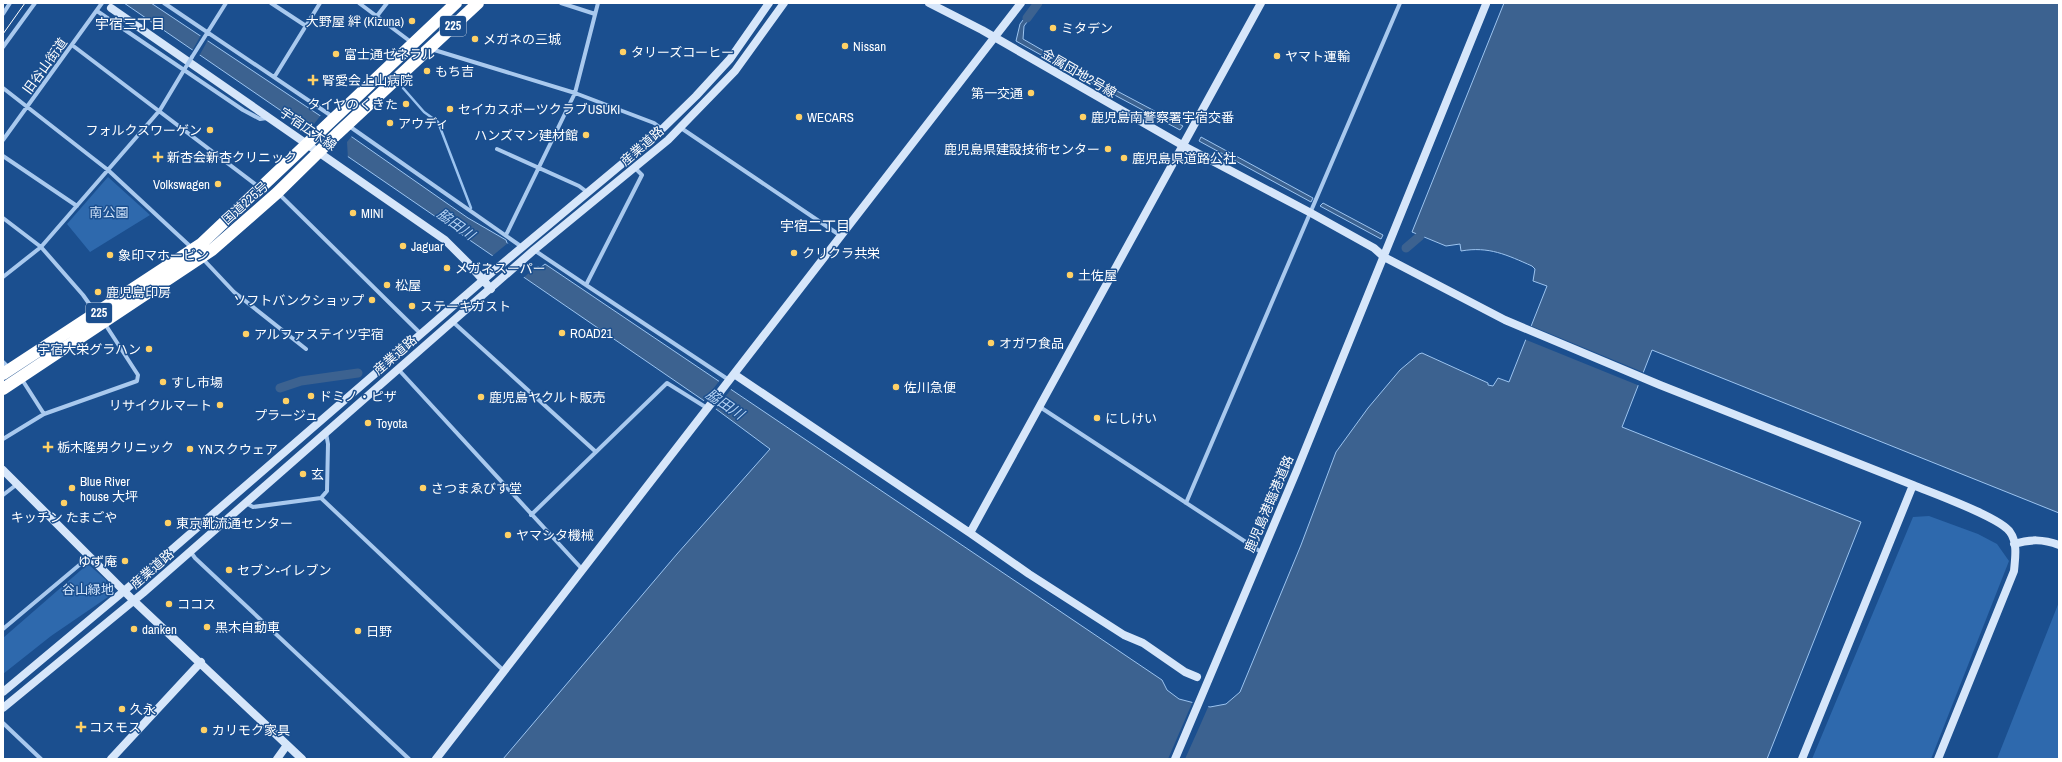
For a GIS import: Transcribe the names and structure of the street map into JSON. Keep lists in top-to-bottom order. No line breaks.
{"streets":{"highway":["225","国道225号"],"street":["旧谷山街道","金属団地2号線","宇宿広木線","産業道路","鹿児島港臨港道路"]},"crossings":[["金属団地2号線","鹿児島港臨港道路"],["宇宿広木線","産業道路"],["宇宿広木線","国道225号"]],"districts":["宇宿三丁目","宇宿二丁目"],"water":["脇田川"],"parks":["南公園","谷山緑地"],"places":{"other":["大野屋 絆 (Kizuna)","ミタデン","メガネの三城","Nissan","タリーズコーヒー","富士通ゼネラル","ヤマト運輸","もち吉","第一交通","タイヤのくきた","セイカスポーツクラブUSUKI","WECARS","鹿児島南警察署宇宿交番","アウディ","フォルクスワーゲン","ハンズマン建材館","鹿児島県建設技術センター","鹿児島県道路公社","Volkswagen","MINI","Jaguar","クリクラ共栄","象印マホービン","メガネスーパー","土佐屋","松屋","鹿児島印房","ソフトバンクショップ","ステーキガスト","ROAD21","アルファステイツ宇宿","オガワ食品","宇宿大栄グラハン","すし市場","佐川急便","ドミノ・ピザ","鹿児島ヤクルト販売","プラージュ","リサイクルマート","にしけい","Toyota","YNスクウェア","玄","Blue River house 大坪","さつまゑびす堂","キッチン たまごや","東京靴流通センター","ヤマシタ機械","ゆず庵","セブン-イレブン","ココス","黒木自動車","danken","日野","久永","カリモク家具"],"health":["腎愛会上山病院","新杏会新杏クリニック","栃木隆男クリニック","コスモス"]}}
